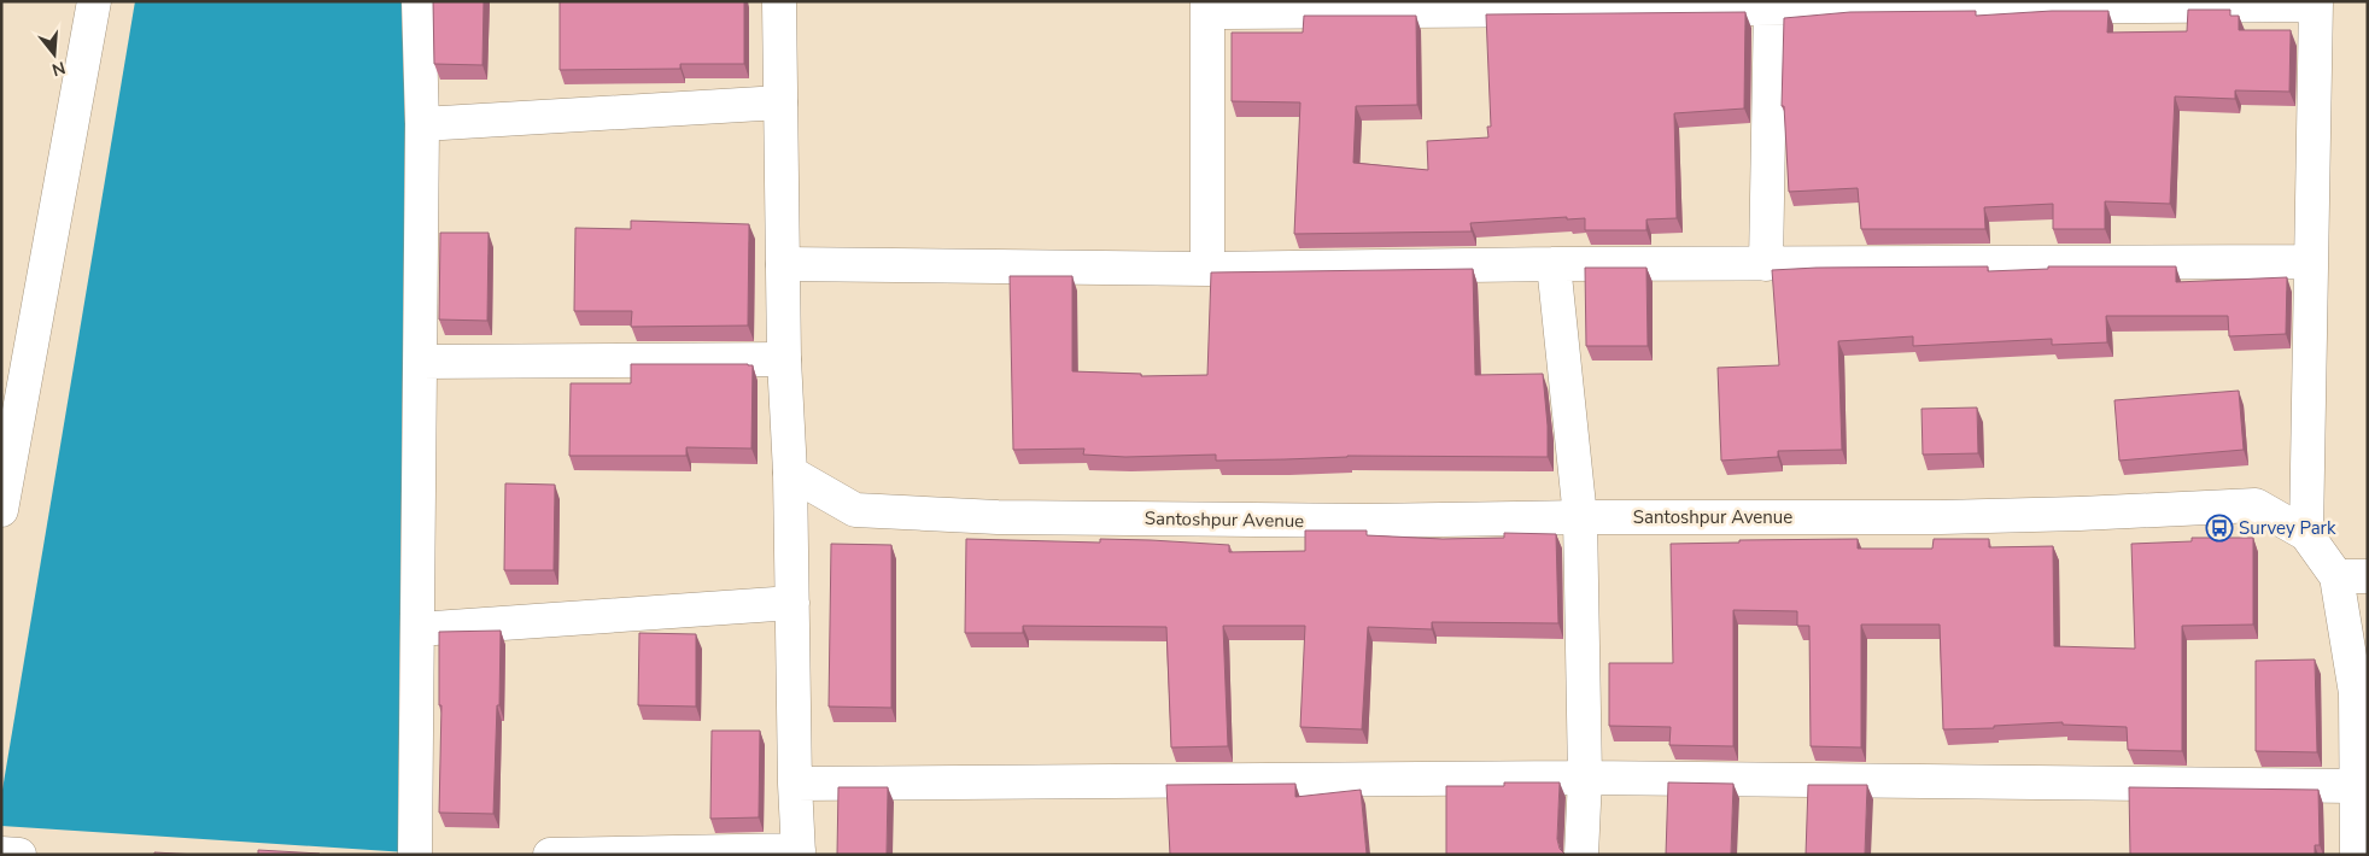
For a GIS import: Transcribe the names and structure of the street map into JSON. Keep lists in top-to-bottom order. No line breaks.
{"streets":{"street":["Santoshpur Avenue"]},"places":{"bus stop":["Survey Park"]},"north":"bottom"}
